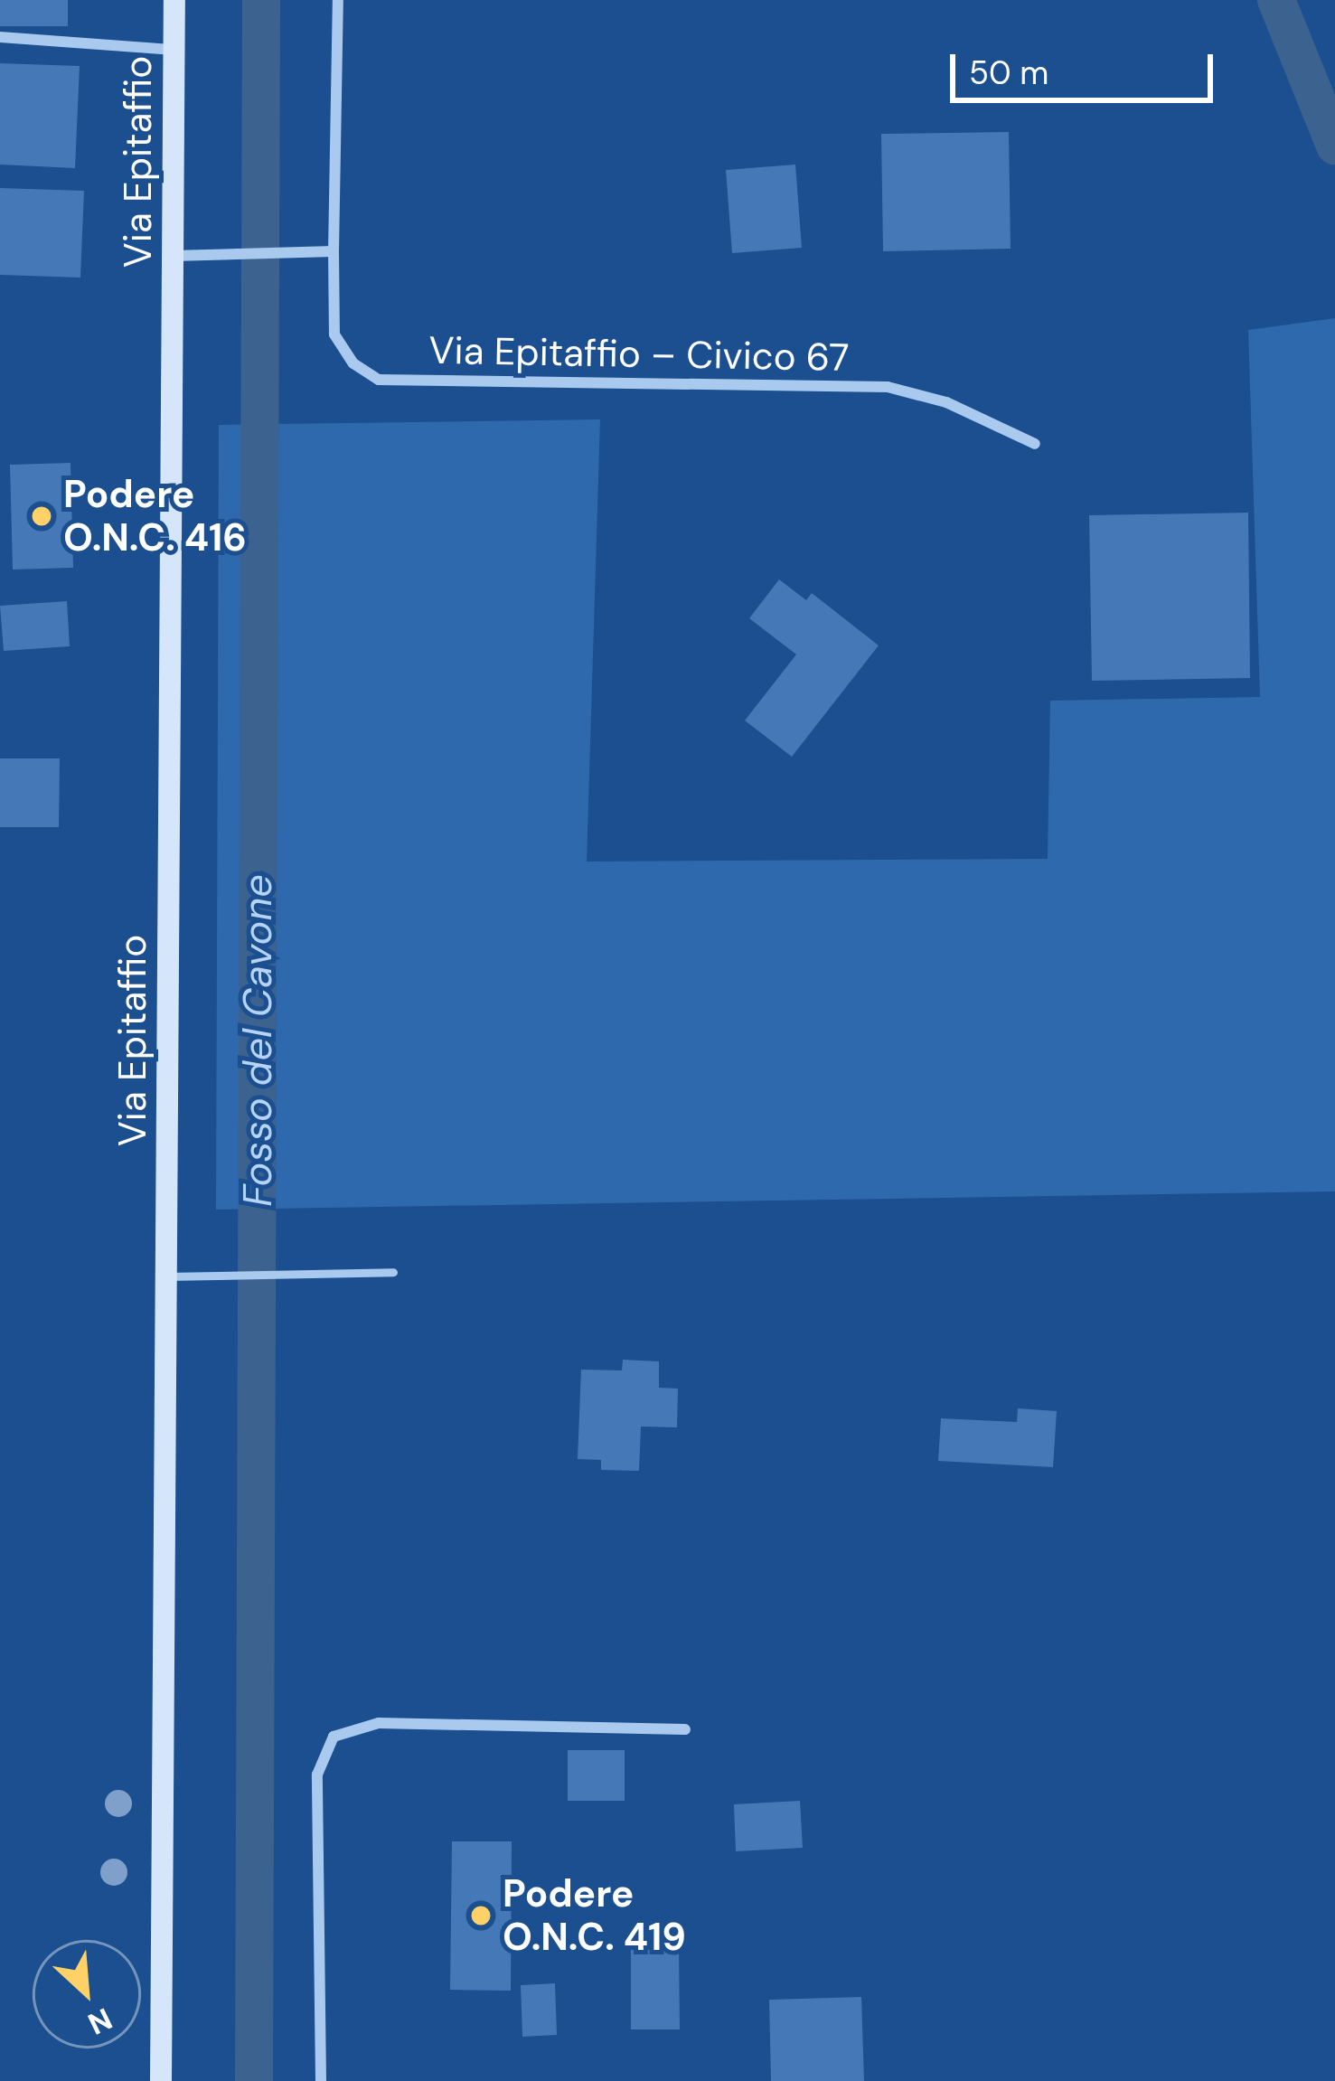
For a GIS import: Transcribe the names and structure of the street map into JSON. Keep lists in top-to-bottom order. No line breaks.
{"streets":{"main road":["Via Epitaffio"],"street":["Via Epitaffio – Civico 67"]},"water":["Fosso del Cavone"],"places":["Podere O.N.C. 416","Podere O.N.C. 419"],"scale_bar":"50 m","north":"bottom right"}
